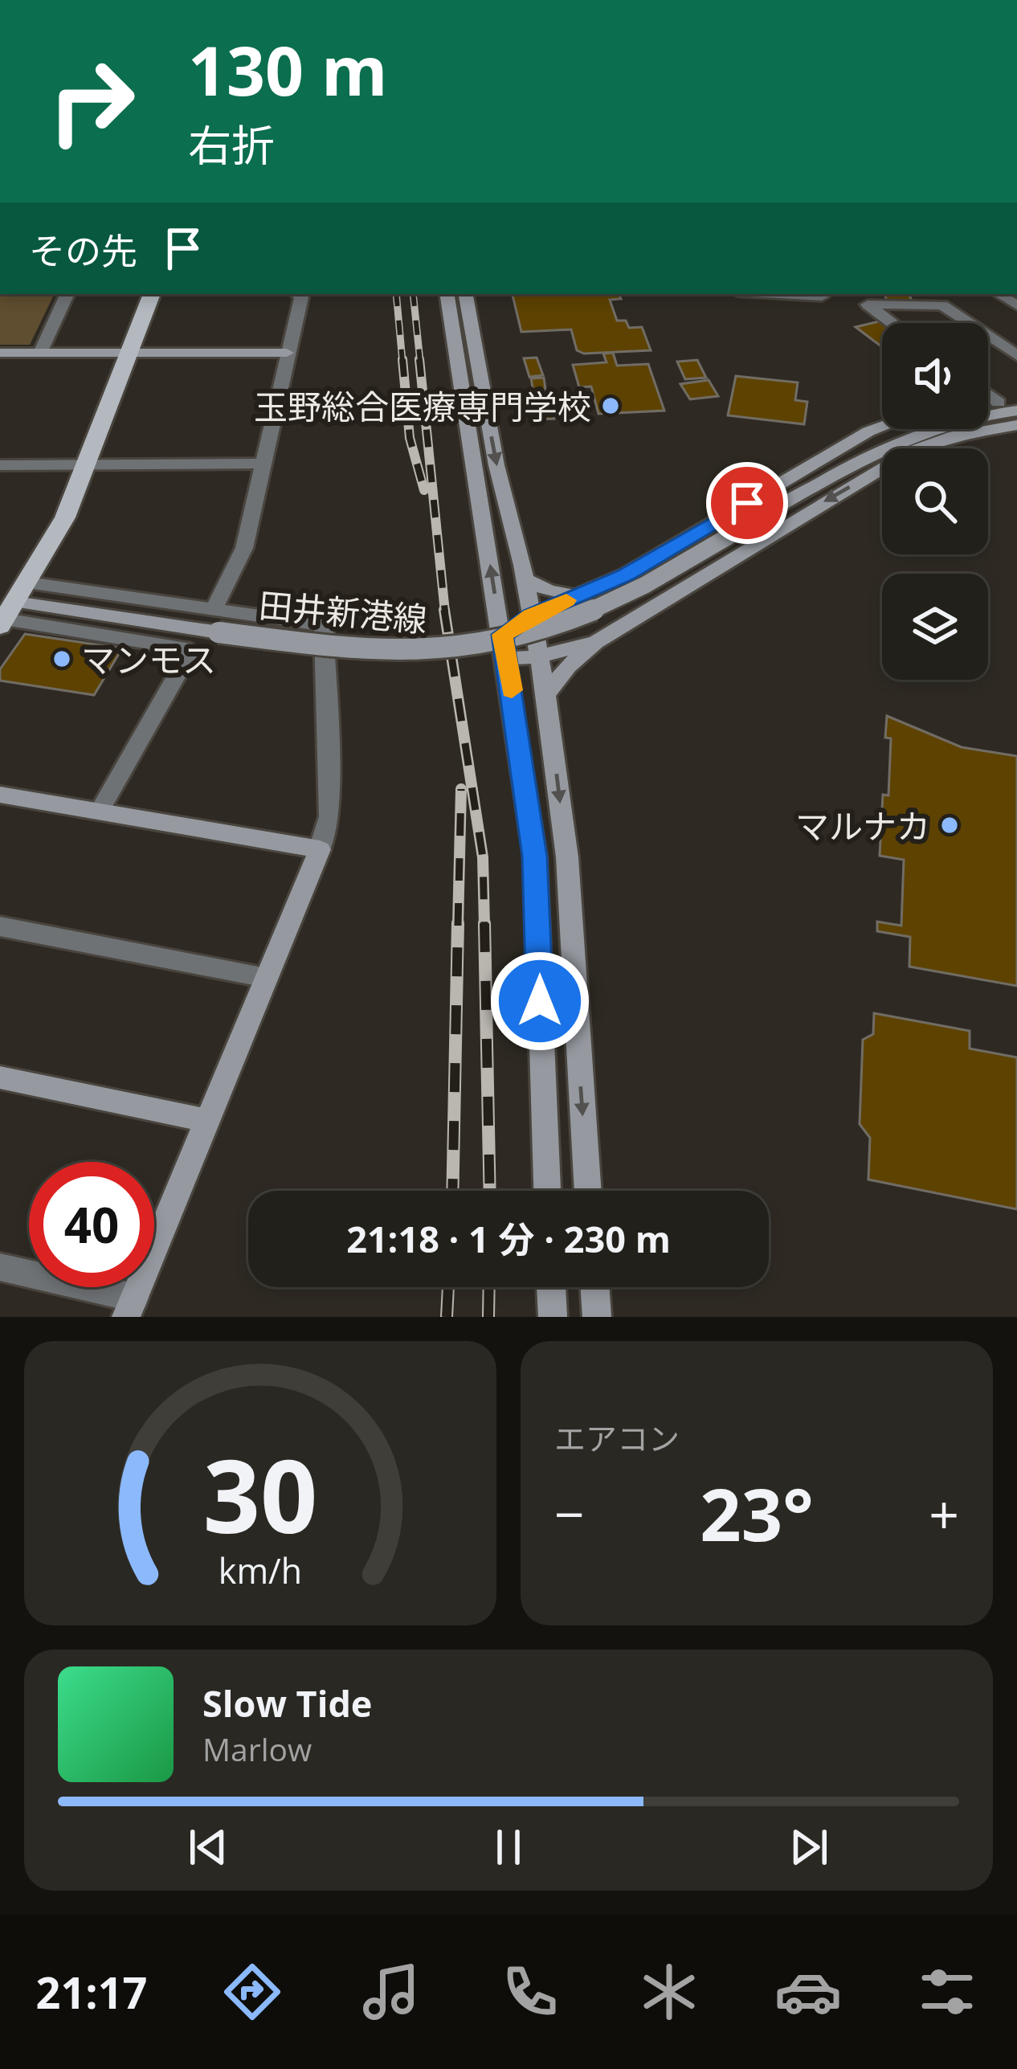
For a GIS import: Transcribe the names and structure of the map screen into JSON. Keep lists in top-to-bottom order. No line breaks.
{"streets":{"street":["田井新港線"]},"places":["玉野総合医療専門学校","マンモス","マルナカ"],"page":{"turn":["130 m","右折"],"then":"その先","limit":"40","trip":"21:18 · 1 分 · 230 m","tile":"エアコン","heat":["−","23°","+"],"song":["Slow Tide","Marlow"],"tabs":"21:17","gauge":["30","km/h"]}}
